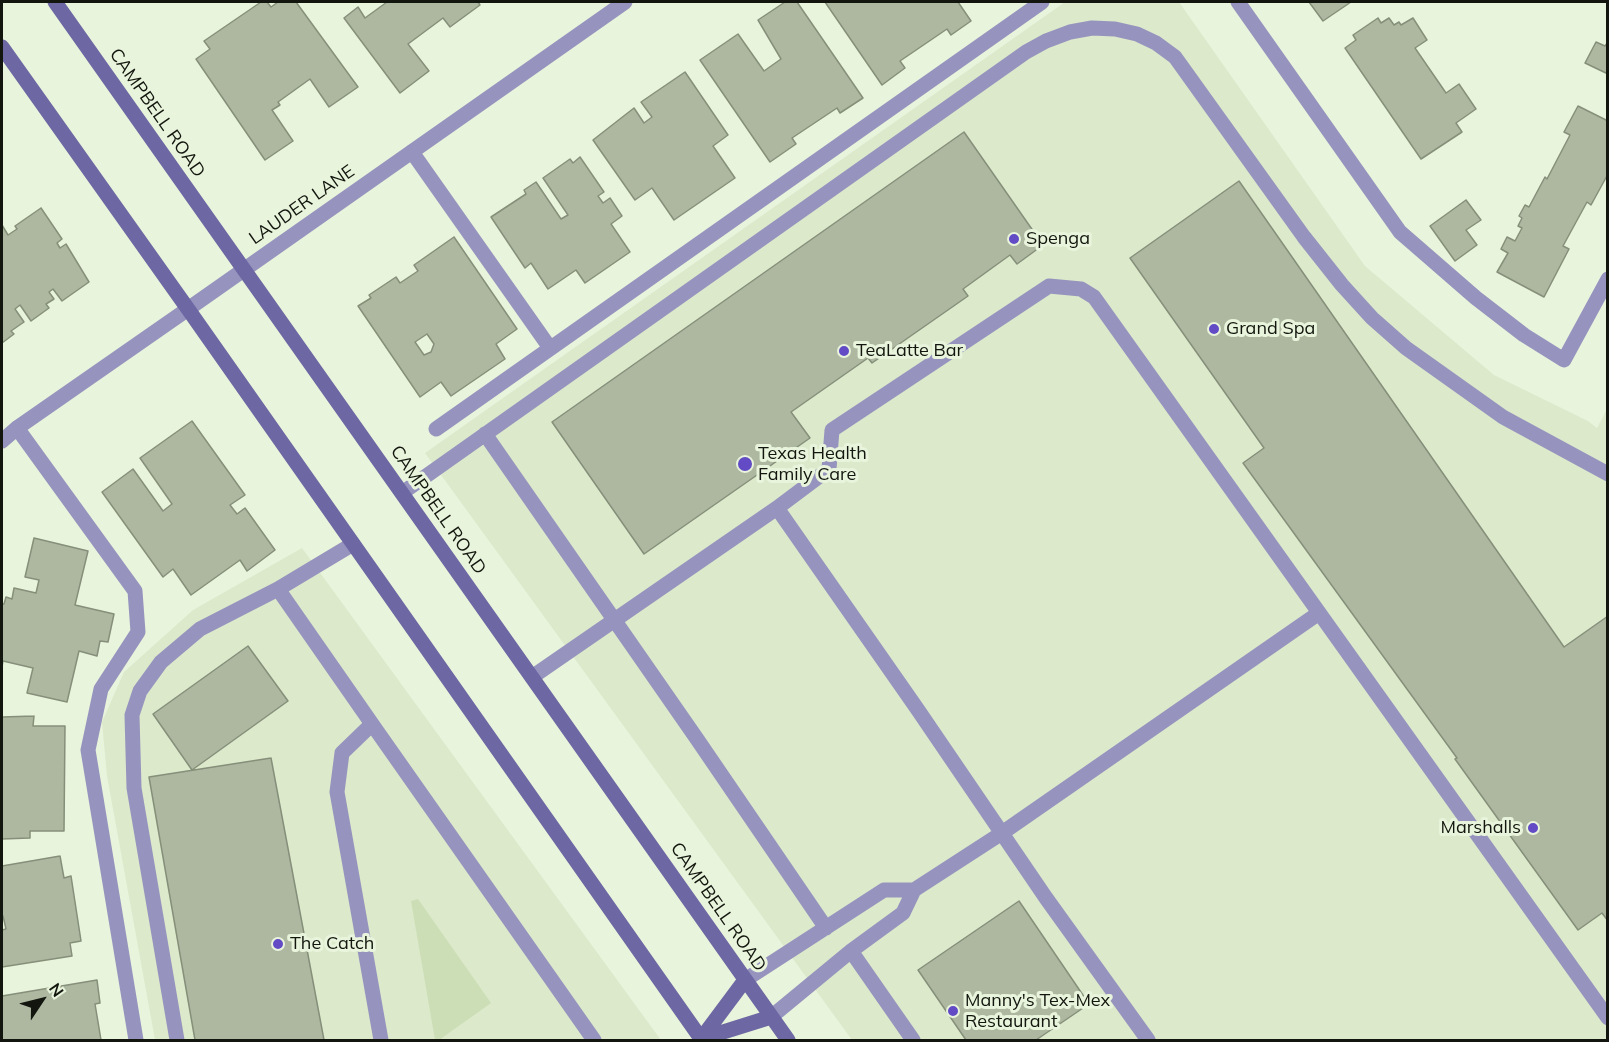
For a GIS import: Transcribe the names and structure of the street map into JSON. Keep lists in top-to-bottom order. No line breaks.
{"streets":{"main road":["CAMPBELL ROAD"],"street":["LAUDER LANE"]},"crossings":[["CAMPBELL ROAD","LAUDER LANE"]],"places":["Spenga","Grand Spa","TeaLatte Bar","Texas Health Family Care","Marshalls","The Catch","Manny's Tex-Mex Restaurant"],"north":"top right"}
